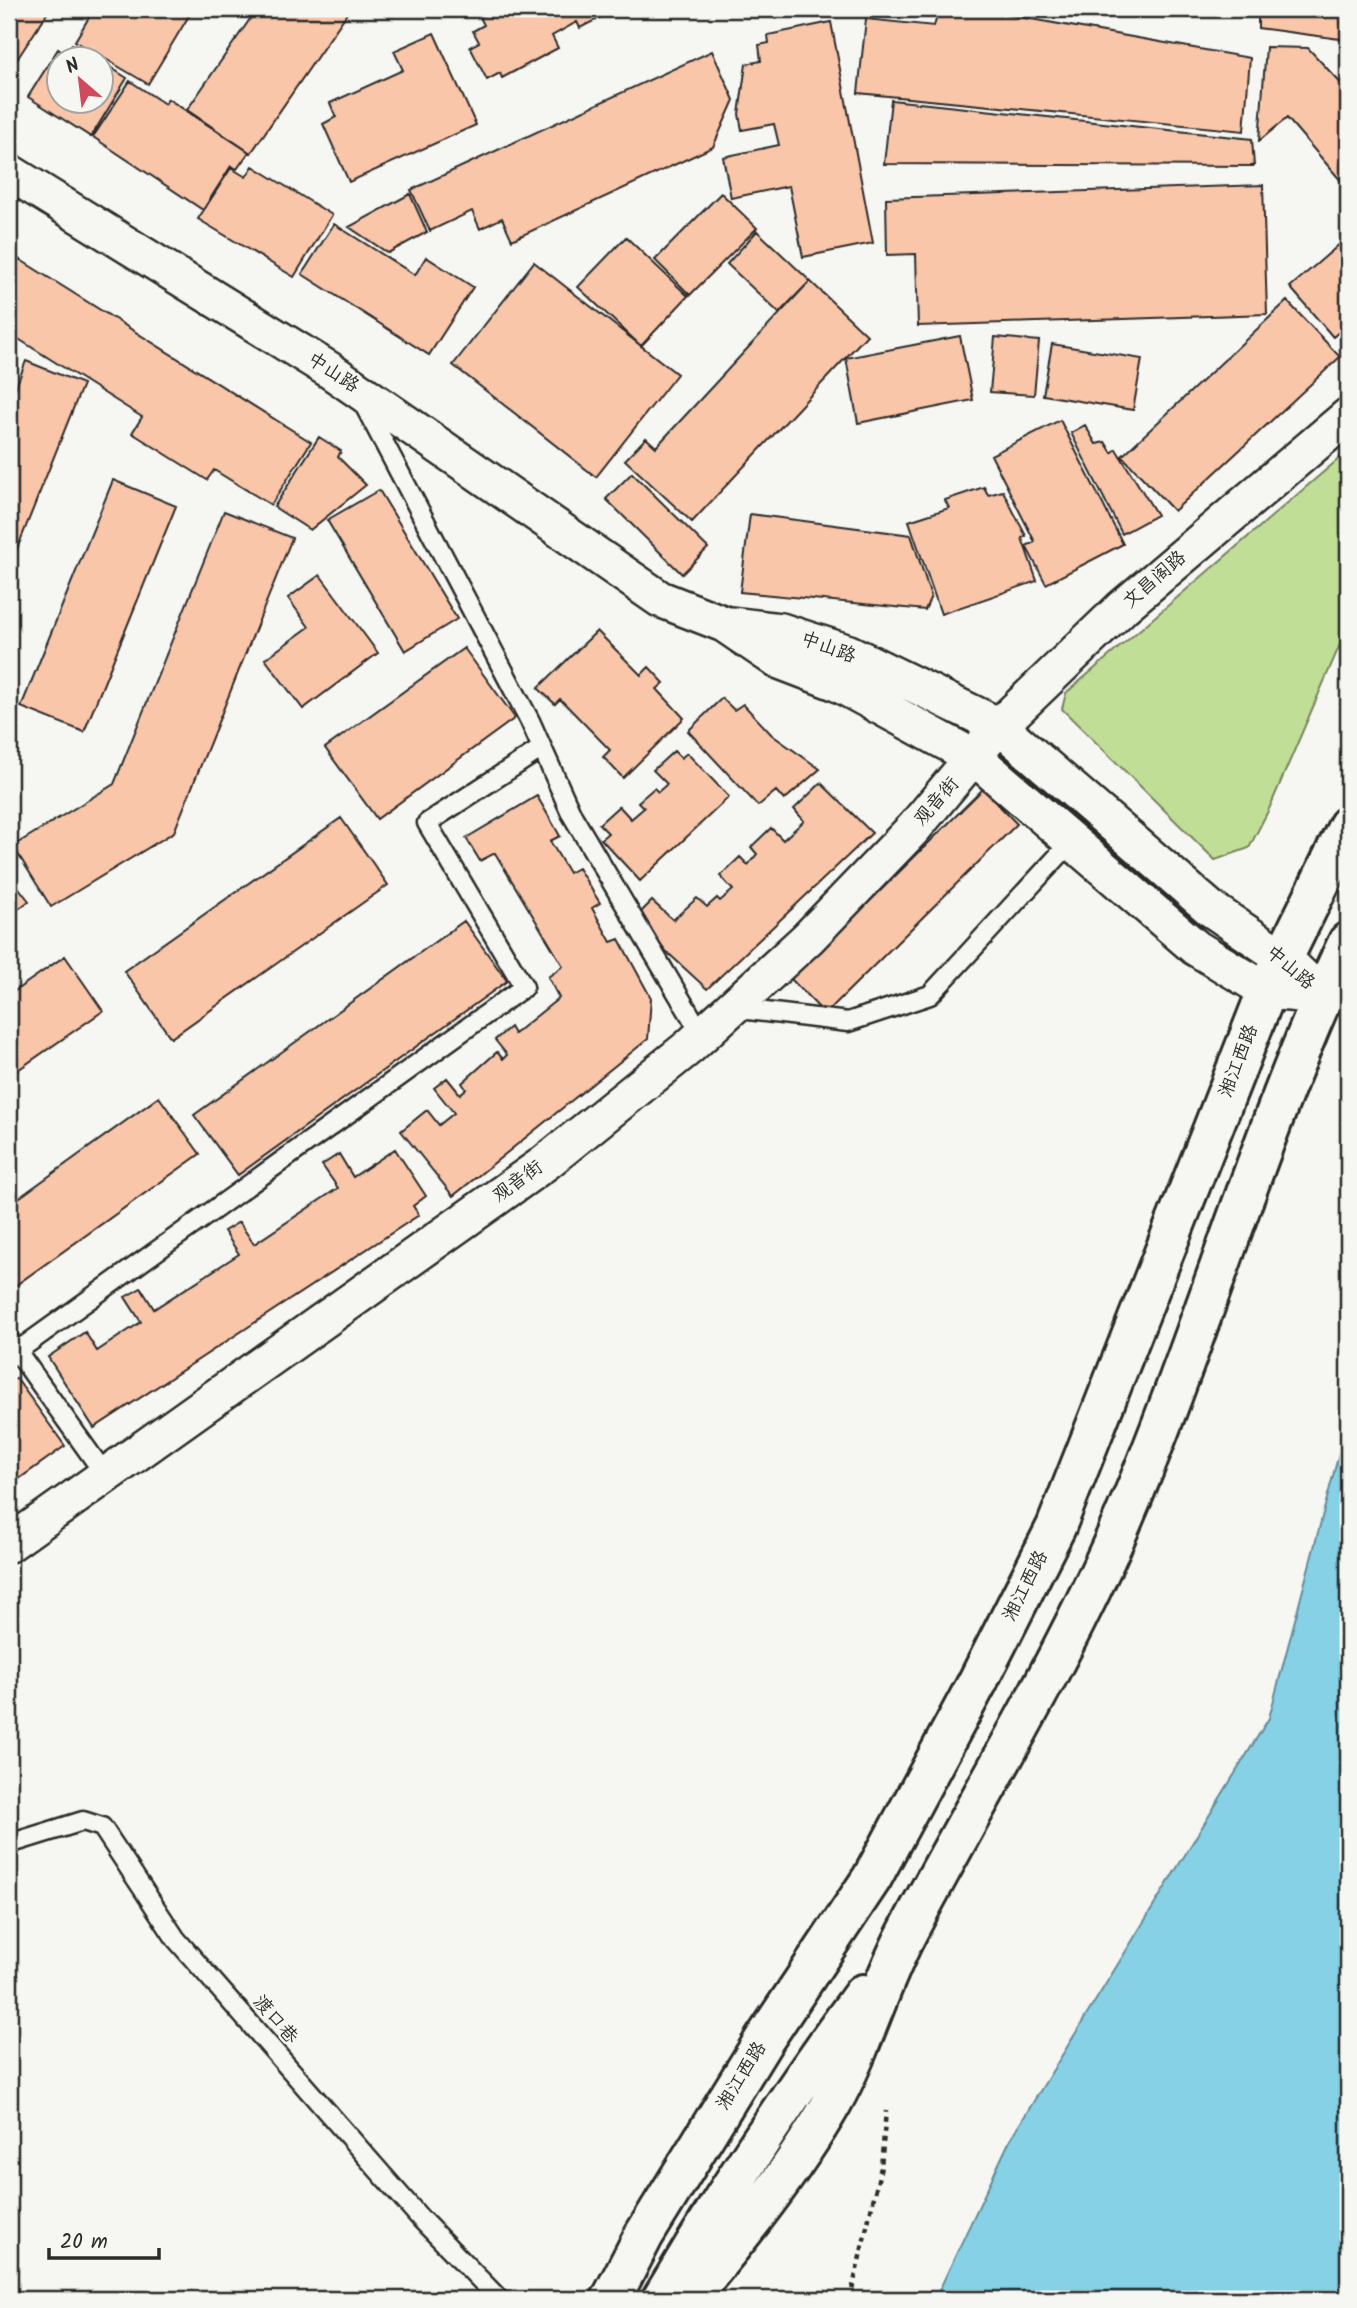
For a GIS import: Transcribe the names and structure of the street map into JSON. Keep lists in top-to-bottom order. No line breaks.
{"streets":{"main road":["湘江西路"],"street":["中山路","文昌阁路","观音街"],"lane":["渡口巷"]},"crossings":[["中山路","文昌阁路"],["中山路","观音街"],["中山路","湘江西路"],["文昌阁路","观音街"]],"scale_bar":"20 m","north":"top left"}
